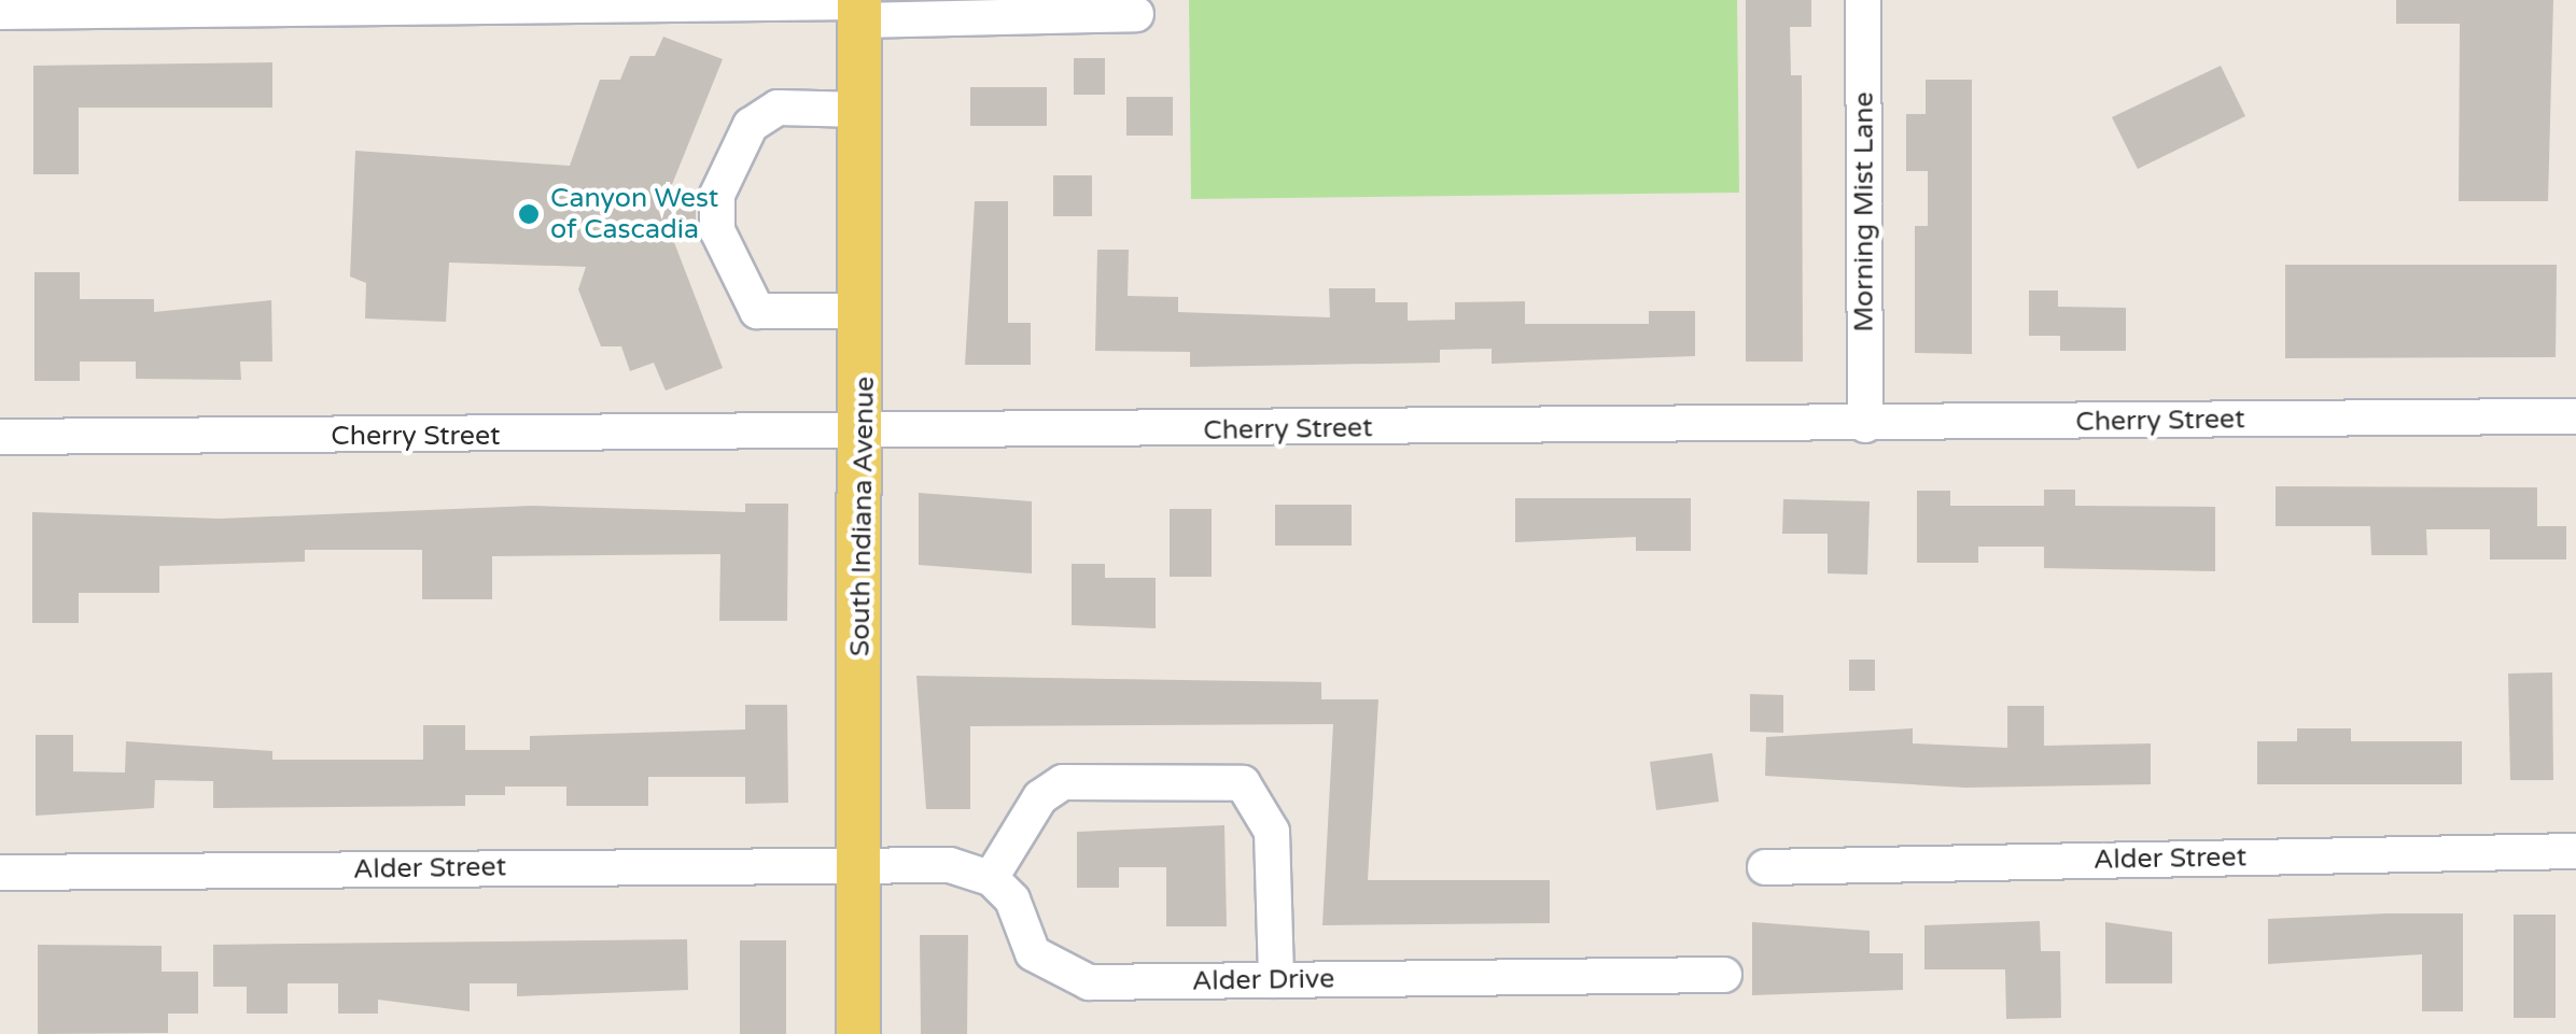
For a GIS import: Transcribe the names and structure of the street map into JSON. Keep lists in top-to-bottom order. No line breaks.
{"streets":{"main road":["South Indiana Avenue"],"street":["Morning Mist Lane","Cherry Street","Alder Street","Alder Drive"]},"crossings":[["Morning Mist Lane","Cherry Street"],["Cherry Street","South Indiana Avenue"],["South Indiana Avenue","Alder Street"]],"places":["Canyon West of Cascadia"]}
